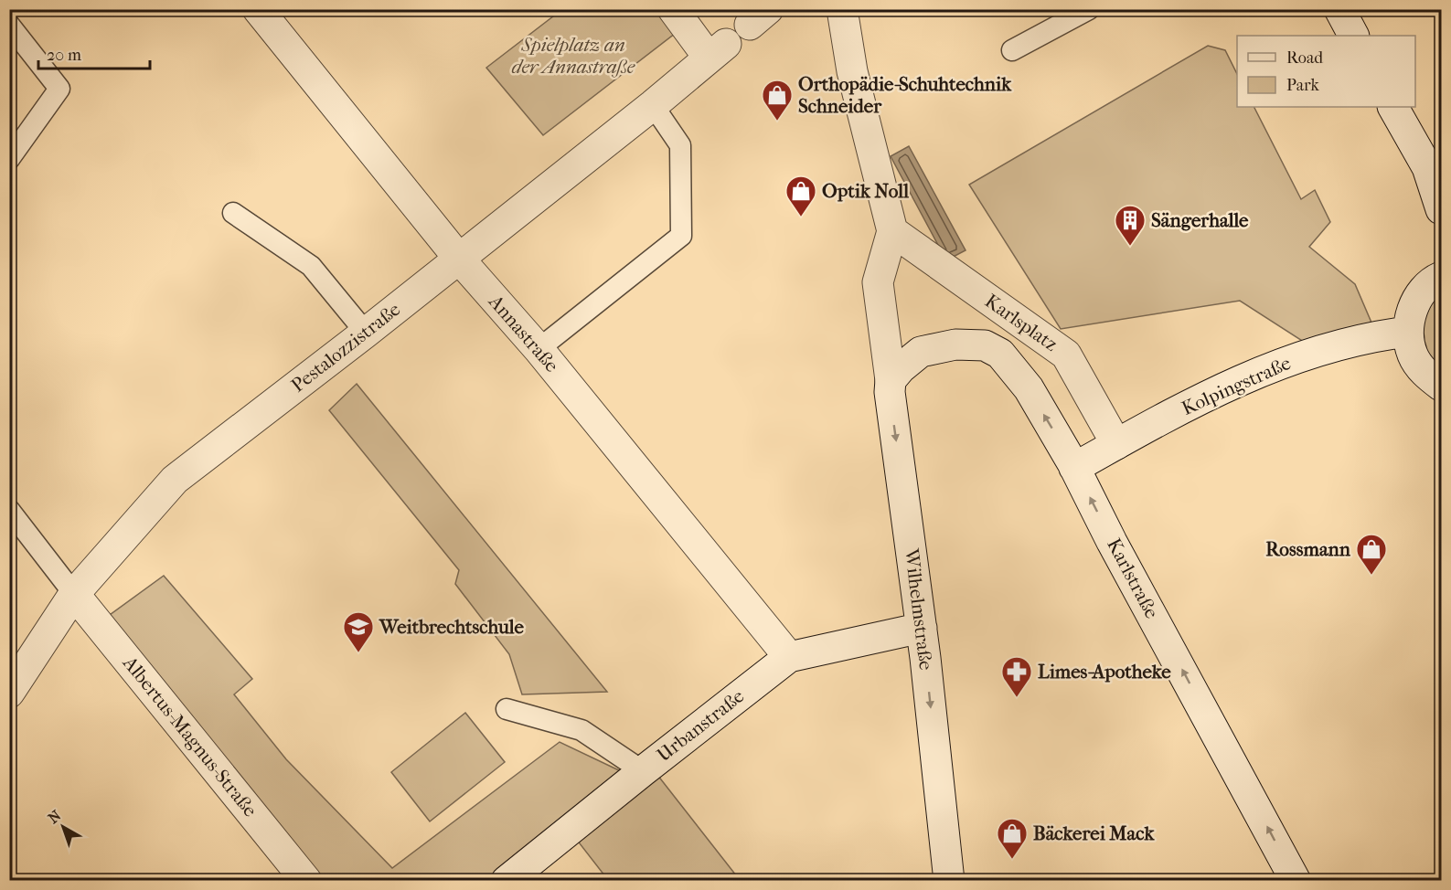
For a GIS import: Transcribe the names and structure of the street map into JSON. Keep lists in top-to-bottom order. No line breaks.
{"streets":{"street":["Karlsplatz","Annastraße","Pestalozzistraße","Kolpingstraße","Karlstraße","Wilhelmstraße","Urbanstraße","Albertus-Magnus-Straße"]},"crossings":[["Karlsplatz","Kolpingstraße"],["Annastraße","Pestalozzistraße"],["Annastraße","Urbanstraße"],["Pestalozzistraße","Albertus-Magnus-Straße"],["Kolpingstraße","Karlstraße"],["Karlstraße","Wilhelmstraße"],["Wilhelmstraße","Urbanstraße"]],"one_way":["Karlstraße","Wilhelmstraße"],"parks":["Spielplatz an der Annastraße"],"places":{"shop":["Orthopädie-Schuhtechnik Schneider","Optik Noll","Rossmann","Bäckerei Mack"],"building":["Sängerhalle"],"school or university":["Weitbrechtschule"],"pharmacy":["Limes-Apotheke"]},"legend":["Road","Park"],"scale_bar":"20 m","north":"top left"}
